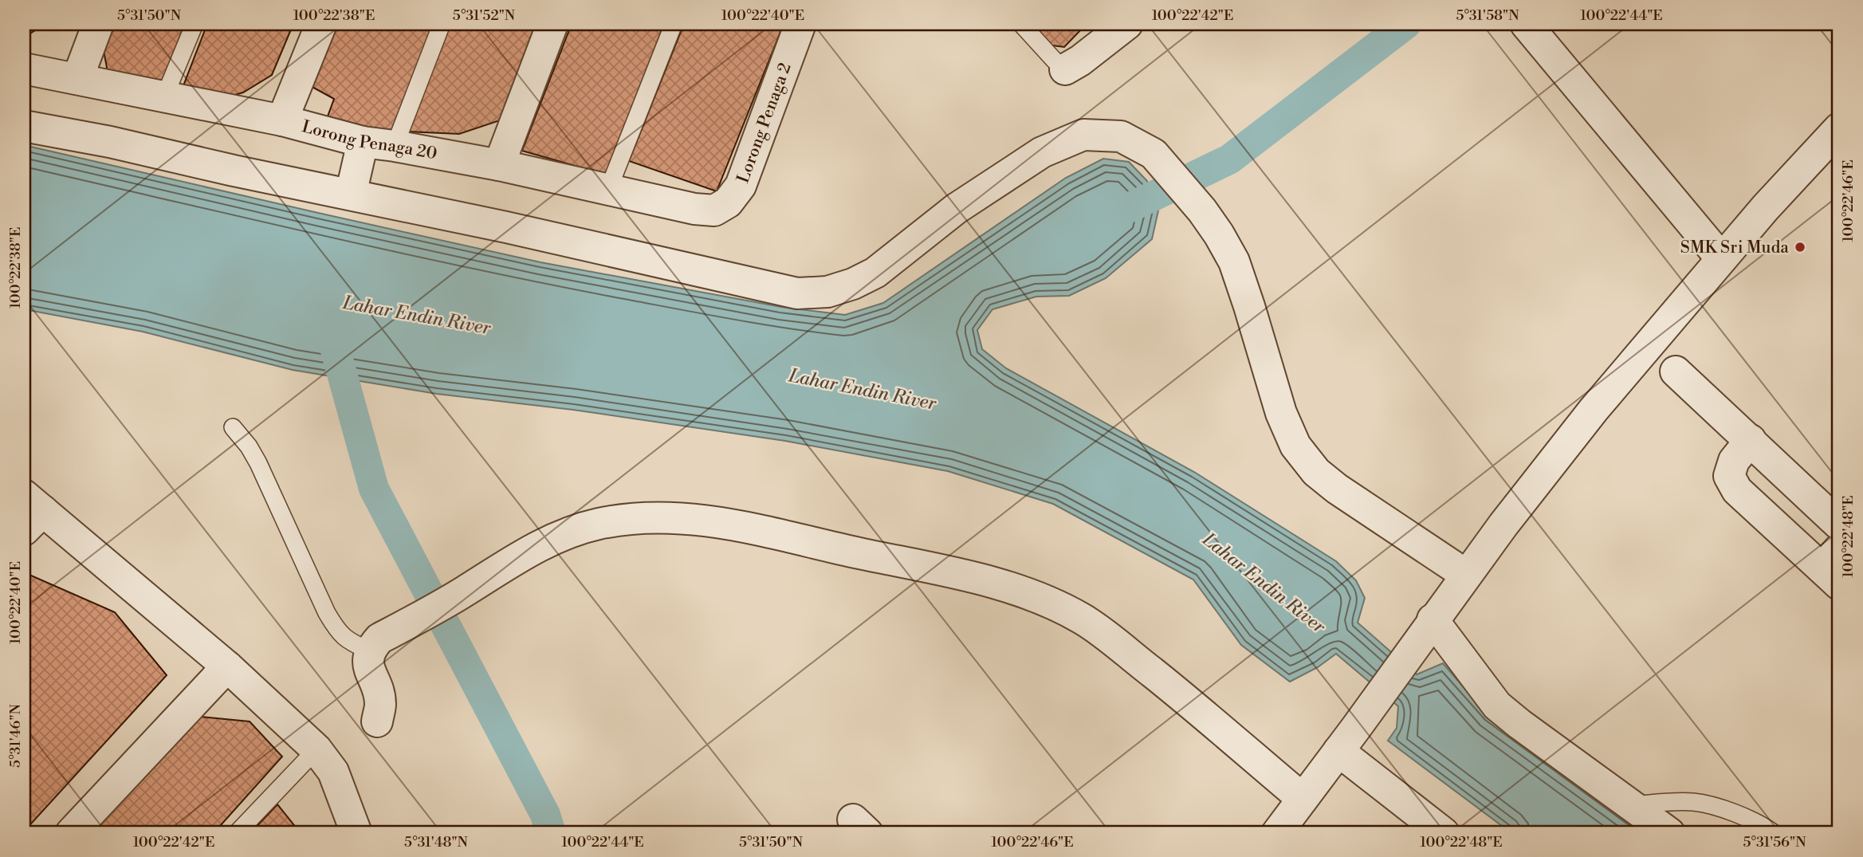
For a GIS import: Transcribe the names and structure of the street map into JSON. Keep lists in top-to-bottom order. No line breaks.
{"streets":{"street":["Lorong Penaga 2","Lorong Penaga 20"]},"crossings":[["Lorong Penaga 2","Lorong Penaga 20"]],"water":["Lahar Endin River"],"places":["SMK Sri Muda"],"coordinates":["5°31'50\"N","100°22'38\"E","5°31'52\"N","100°22'40\"E","100°22'42\"E","5°31'58\"N","100°22'44\"E","100°22'46\"E","100°22'48\"E","5°31'46\"N","5°31'48\"N","5°31'56\"N"]}
